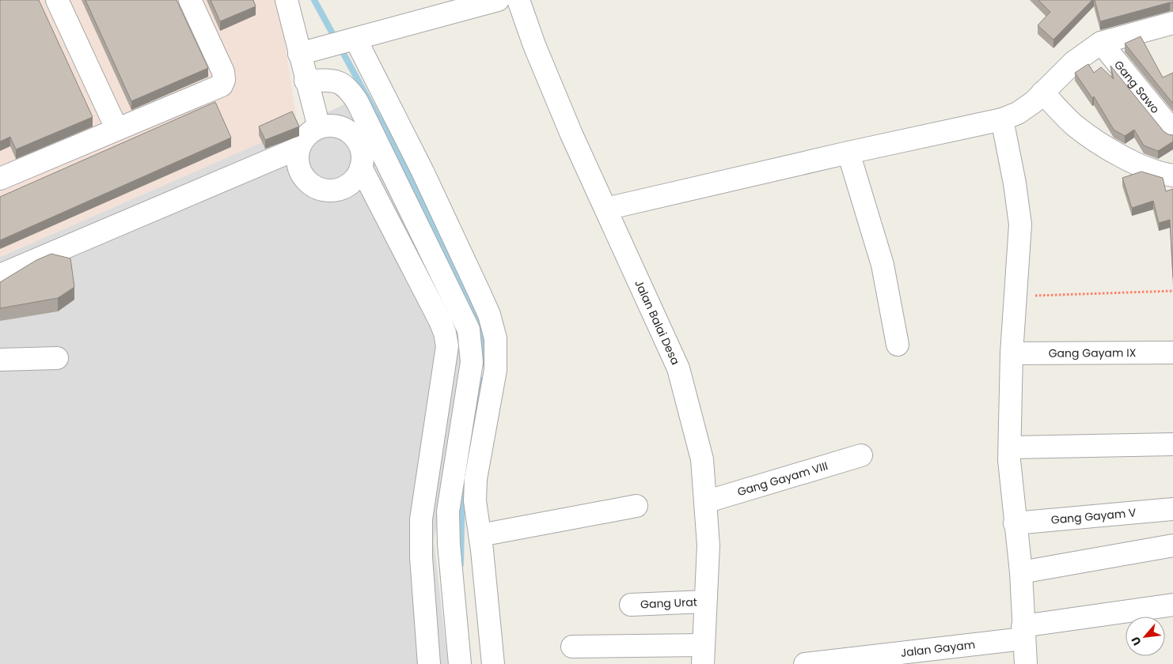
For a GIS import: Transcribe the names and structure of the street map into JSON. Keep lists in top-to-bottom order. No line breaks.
{"streets":{"street":["Gang Sawo","Jalan Balai Desa","Gang Gayam IX","Gang Gayam VIII","Gang Gayam V","Gang Urat","Jalan Gayam"]},"crossings":[["Jalan Balai Desa","Gang Gayam VIII"],["Jalan Balai Desa","Gang Urat"]],"north":"bottom left"}
